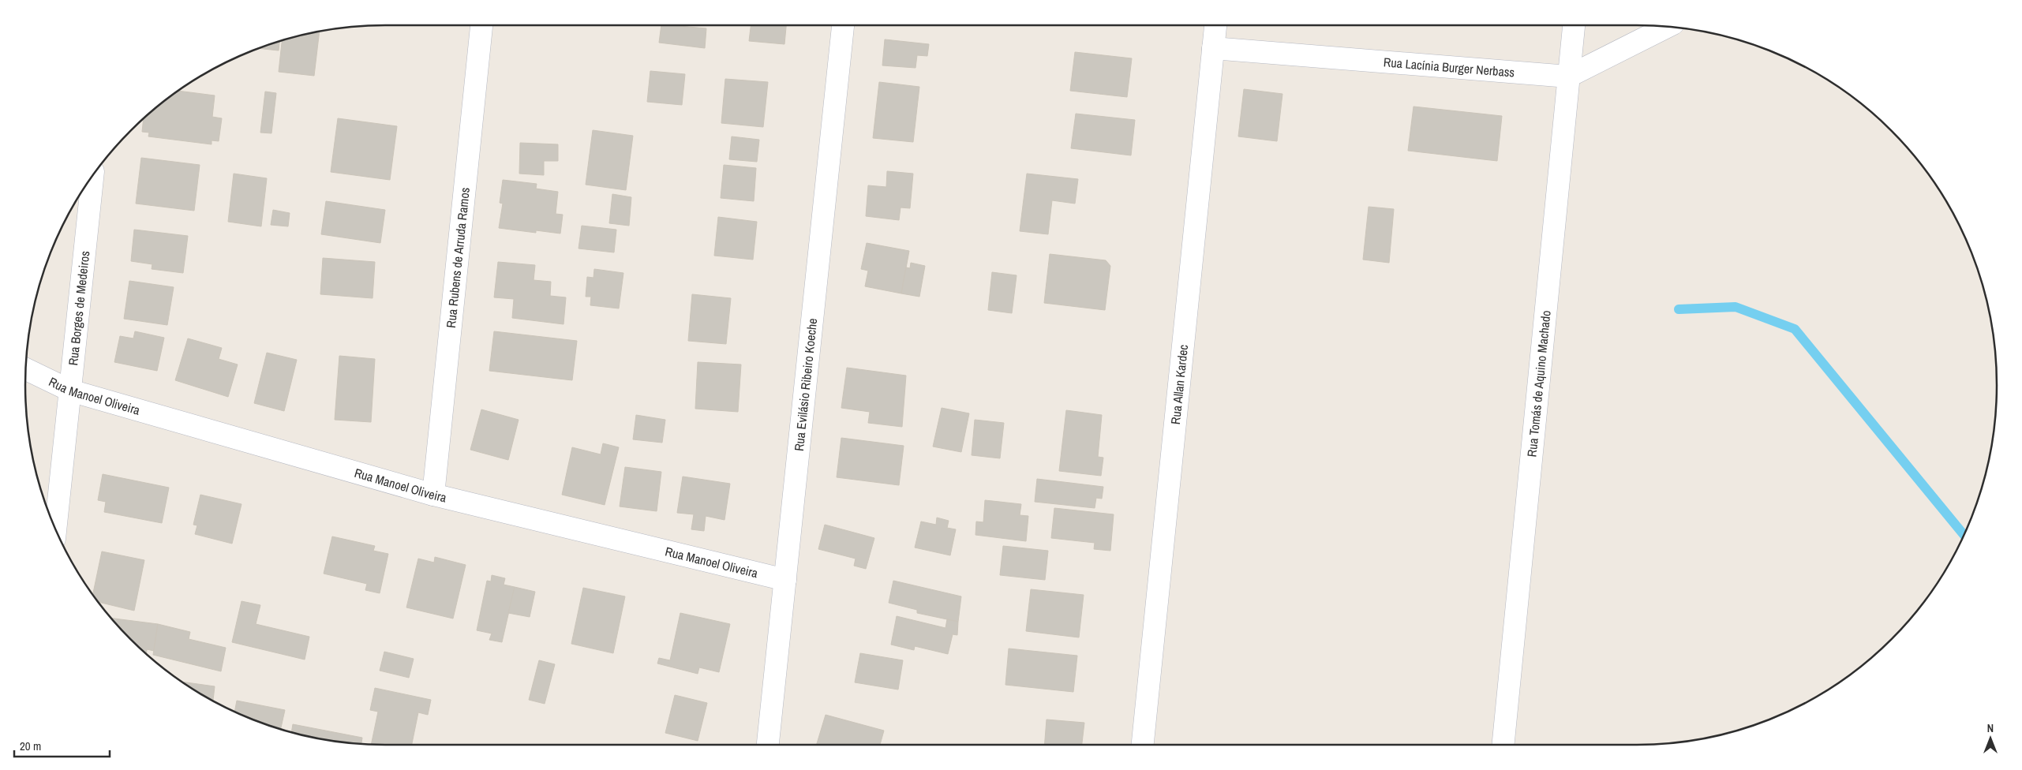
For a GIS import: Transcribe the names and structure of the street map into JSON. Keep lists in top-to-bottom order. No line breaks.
{"streets":{"street":["Rua Lacínia Burger Nerbass","Rua Rubens de Arruda Ramos","Rua Borges de Medeiros","Rua Tomás de Aquino Machado","Rua Evilásio Ribeiro Koeche","Rua Allan Kardec","Rua Manoel Oliveira"]},"crossings":[["Rua Lacínia Burger Nerbass","Rua Tomás de Aquino Machado"],["Rua Lacínia Burger Nerbass","Rua Allan Kardec"],["Rua Rubens de Arruda Ramos","Rua Manoel Oliveira"],["Rua Borges de Medeiros","Rua Manoel Oliveira"],["Rua Evilásio Ribeiro Koeche","Rua Manoel Oliveira"]],"scale_bar":"20 m","north":"top"}
